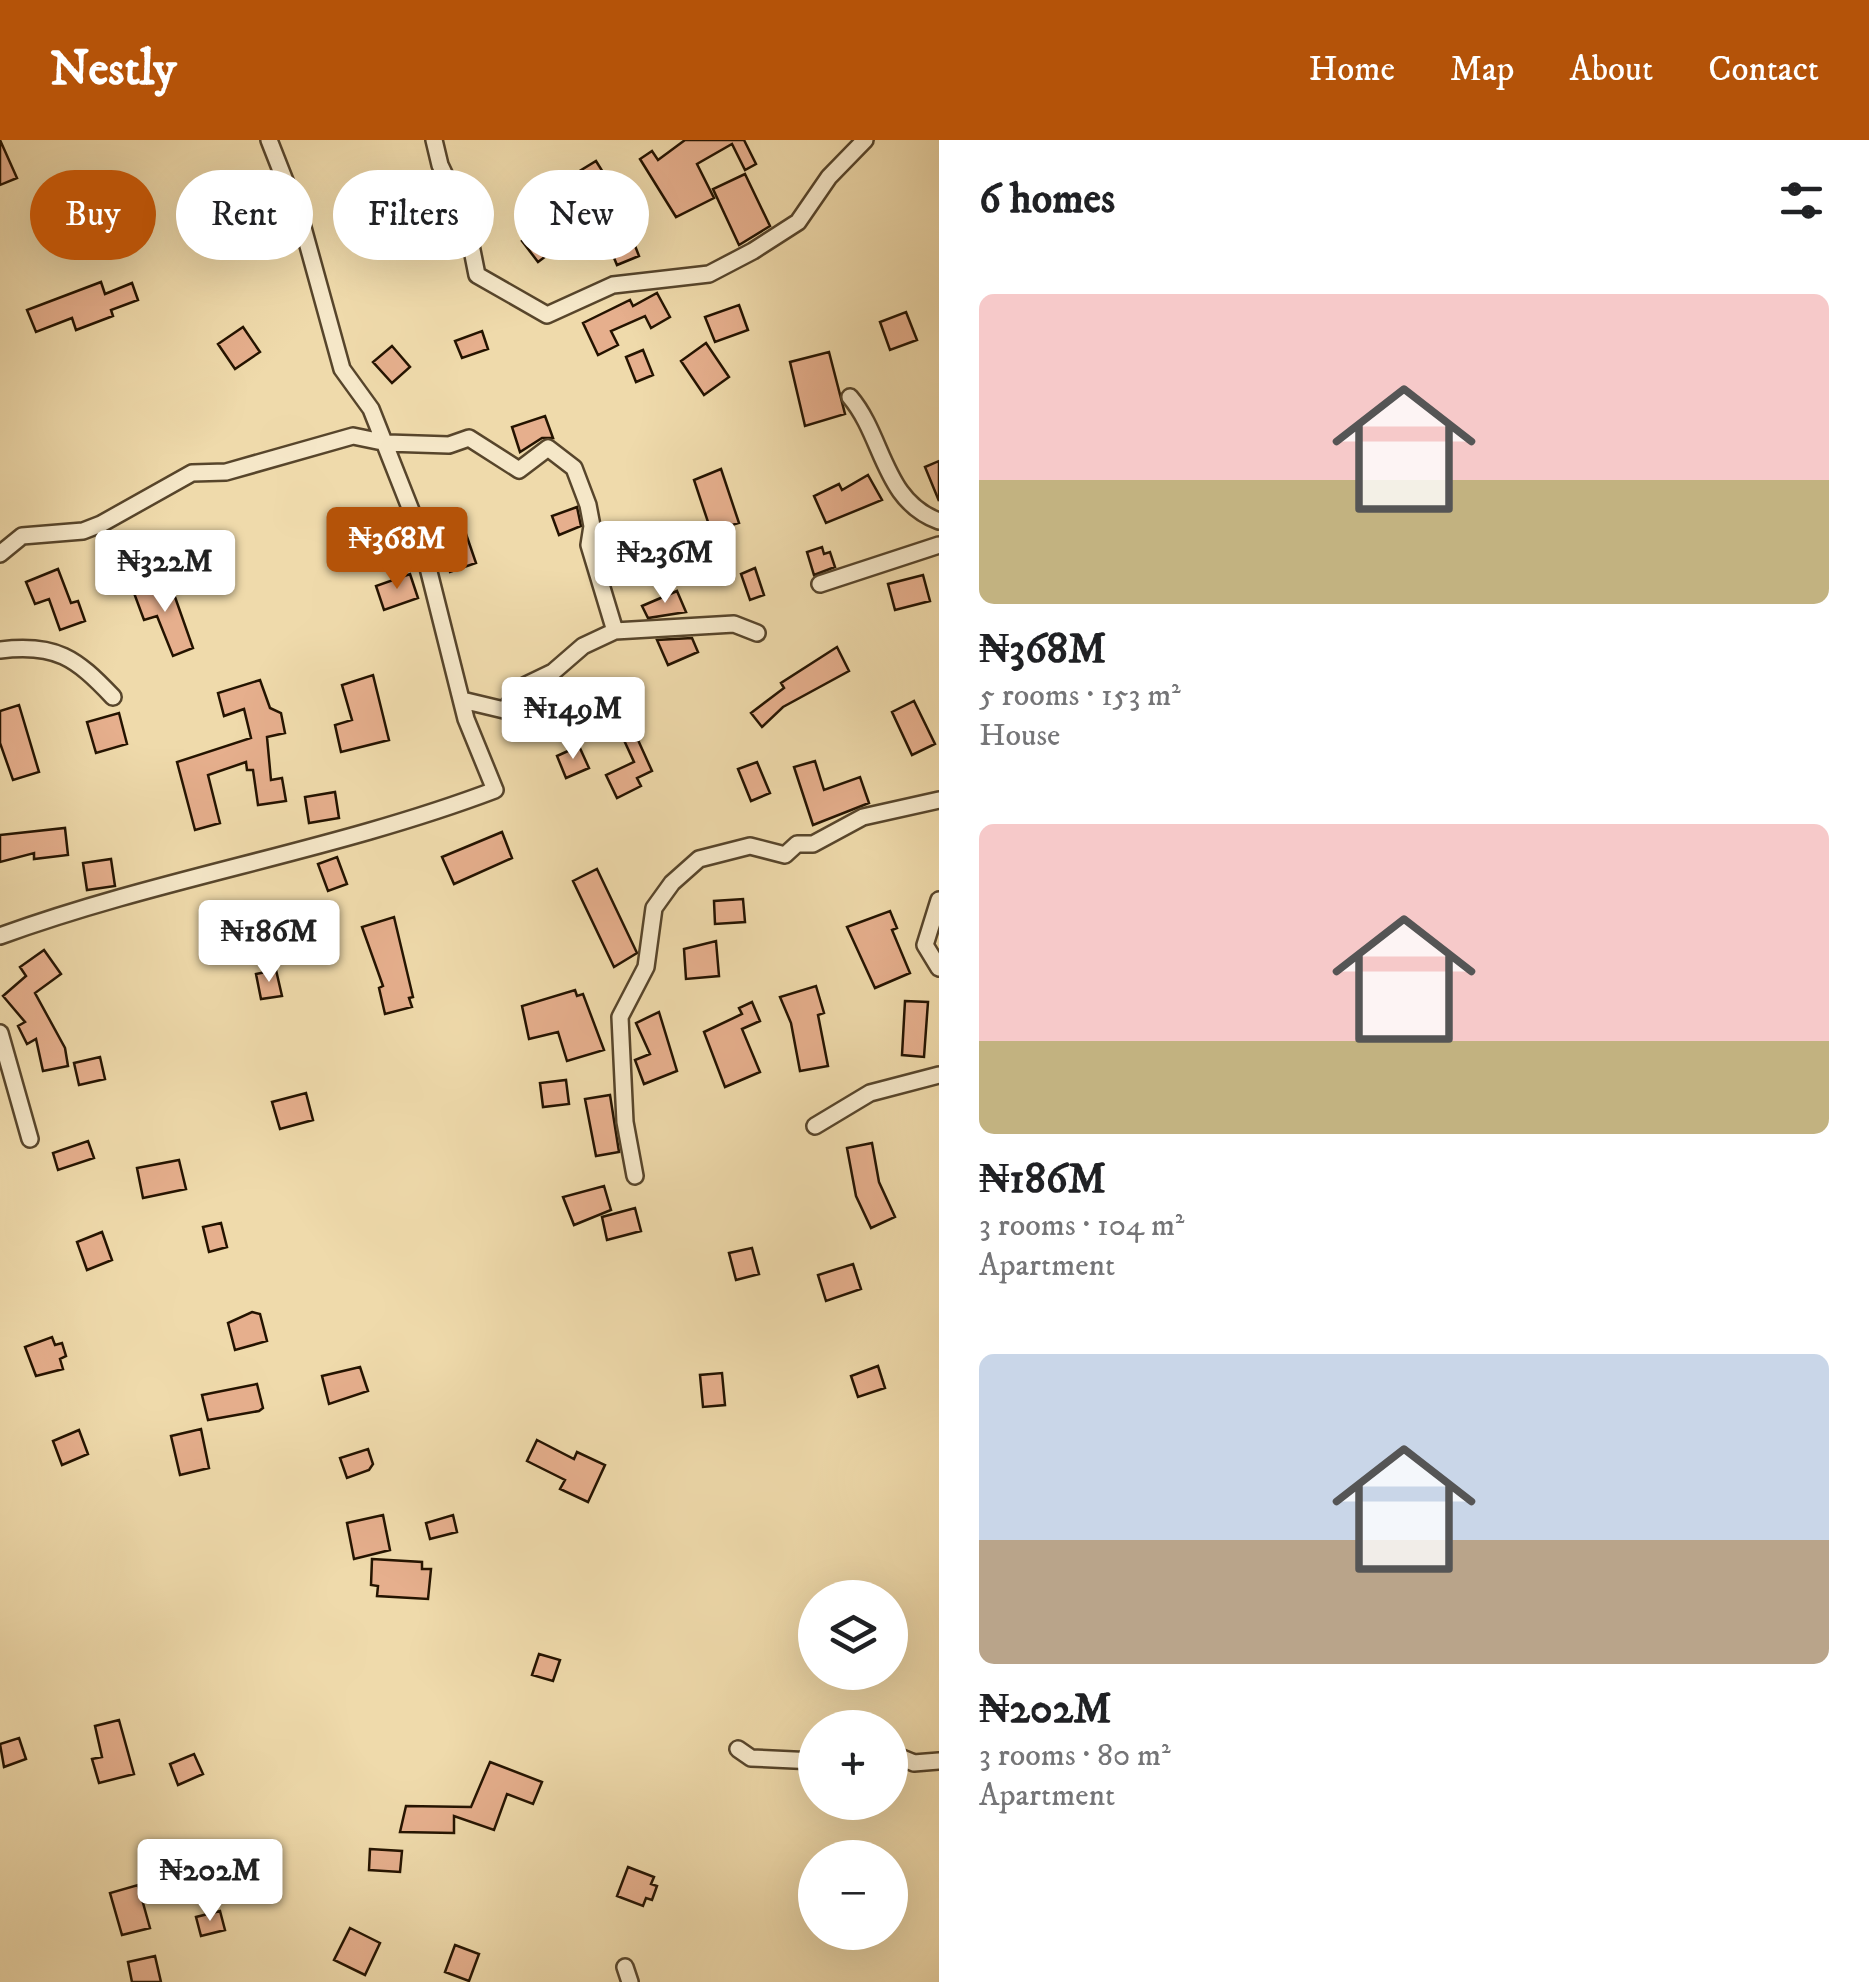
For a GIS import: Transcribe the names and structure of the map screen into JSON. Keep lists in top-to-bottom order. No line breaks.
{"page":{"header":"Nestly","nav":["Home","Map","About","Contact"],"heading":"6 homes","chip":["Buy","Rent","Filters","New"],"list":[{"name":"₦368M","note":"5 rooms · 153 m² · House"},{"name":"₦186M","note":"3 rooms · 104 m² · Apartment"},{"name":"₦202M","note":"3 rooms · 80 m² · Apartment"}],"price":["₦368M","₦236M","₦322M","₦149M","₦186M","₦202M"],"map_buttons":["+","−"]}}
